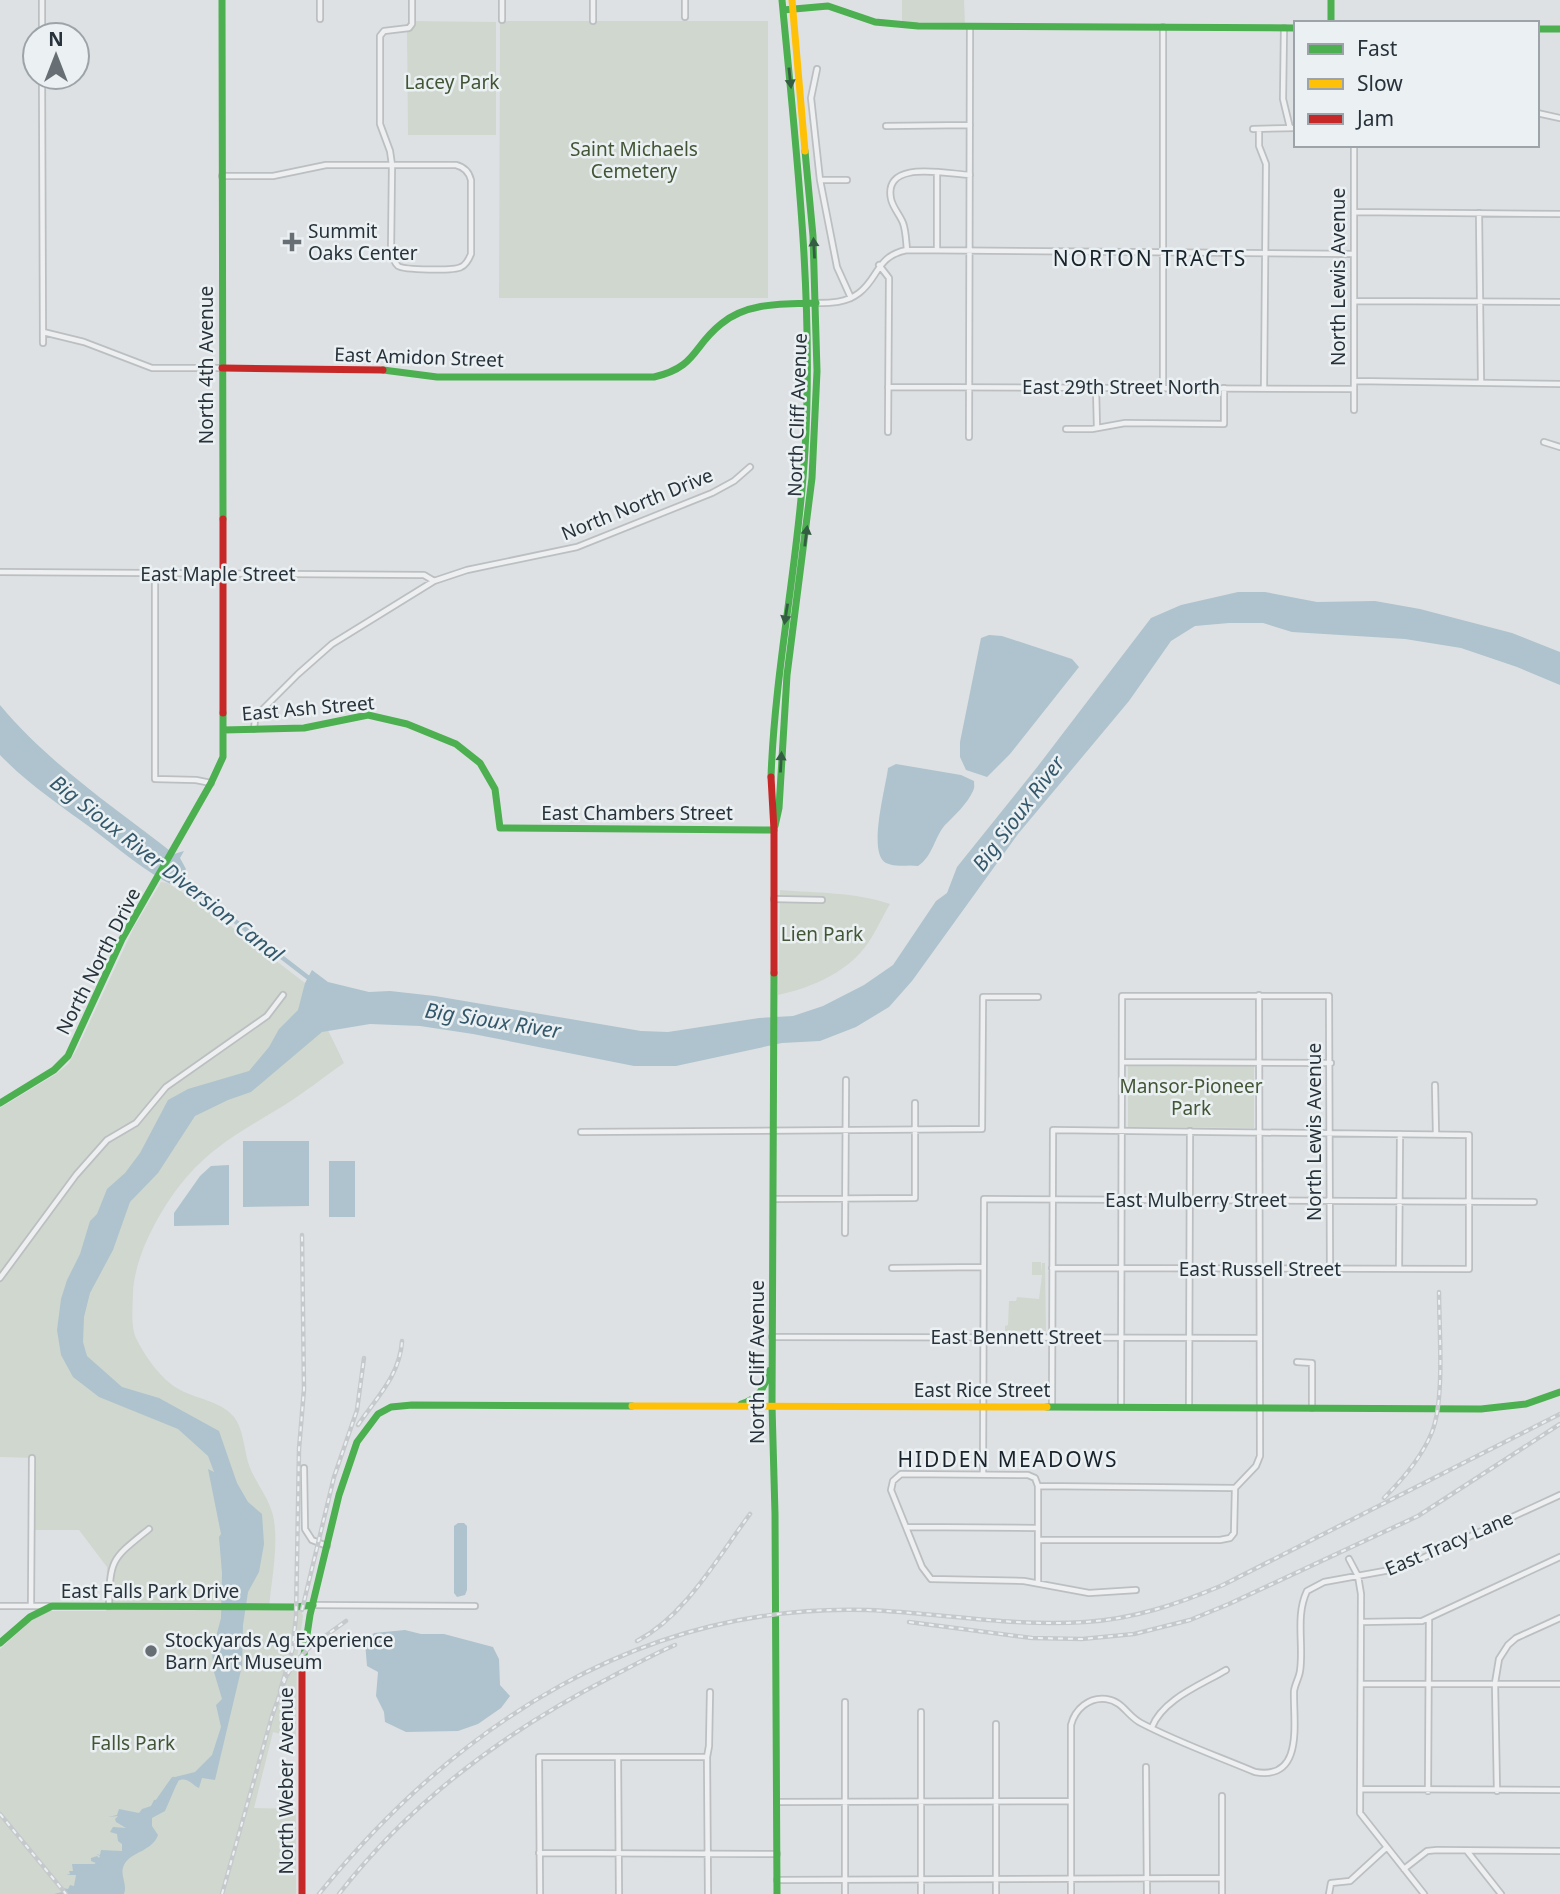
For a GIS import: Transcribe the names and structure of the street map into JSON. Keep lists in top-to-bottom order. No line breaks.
{"streets":{"main road":["East Amidon Street","North 4th Avenue","North Cliff Avenue","North North Drive","East Ash Street","East Chambers Street","East Rice Street","East Falls Park Drive","North Weber Avenue"],"street":["North Lewis Avenue","East 29th Street North","East Maple Street","East Mulberry Street","East Russell Street","East Bennett Street","East Tracy Lane"]},"crossings":[["North Lewis Avenue","East 29th Street North"],["North Lewis Avenue","East Mulberry Street"],["North Lewis Avenue","East Russell Street"],["East Amidon Street","North 4th Avenue"],["East Amidon Street","North Cliff Avenue"],["North 4th Avenue","North North Drive"],["North 4th Avenue","East Maple Street"],["North 4th Avenue","East Ash Street"],["North Cliff Avenue","East Chambers Street"],["North Cliff Avenue","East Bennett Street"],["North Cliff Avenue","East Rice Street"],["North North Drive","East Maple Street"],["North North Drive","East Ash Street"],["East Ash Street","East Chambers Street"],["East Mulberry Street","East Russell Street"],["East Rice Street","North Weber Avenue"],["East Falls Park Drive","North Weber Avenue"]],"districts":["NORTON TRACTS","HIDDEN MEADOWS"],"water":["Big Sioux River","Big Sioux River Diversion Canal"],"parks":["Lacey Park","Saint Michaels Cemetery","Lien Park","Mansor-Pioneer Park","Falls Park"],"places":{"health":["Summit Oaks Center"],"other":["Stockyards Ag Experience Barn Art Museum"]},"legend":["Fast","Slow","Jam"],"north":"top"}
